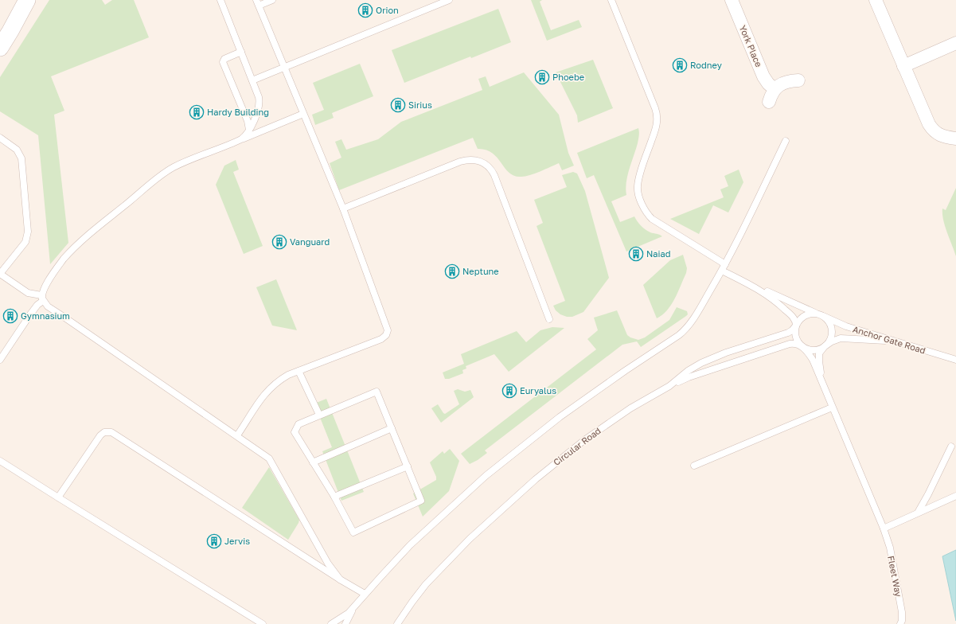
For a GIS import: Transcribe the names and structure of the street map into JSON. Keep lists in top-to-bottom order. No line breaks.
{"streets":{"street":["York Place"],"lane":["Anchor Gate Road","Circular Road","Fleet Way"]},"crossings":[["Anchor Gate Road","Circular Road"]],"places":{"building":["Orion","Rodney","Phoebe","Sirius","Hardy Building","Vanguard","Naiad","Neptune","Gymnasium","Euryalus","Jervis"]}}
